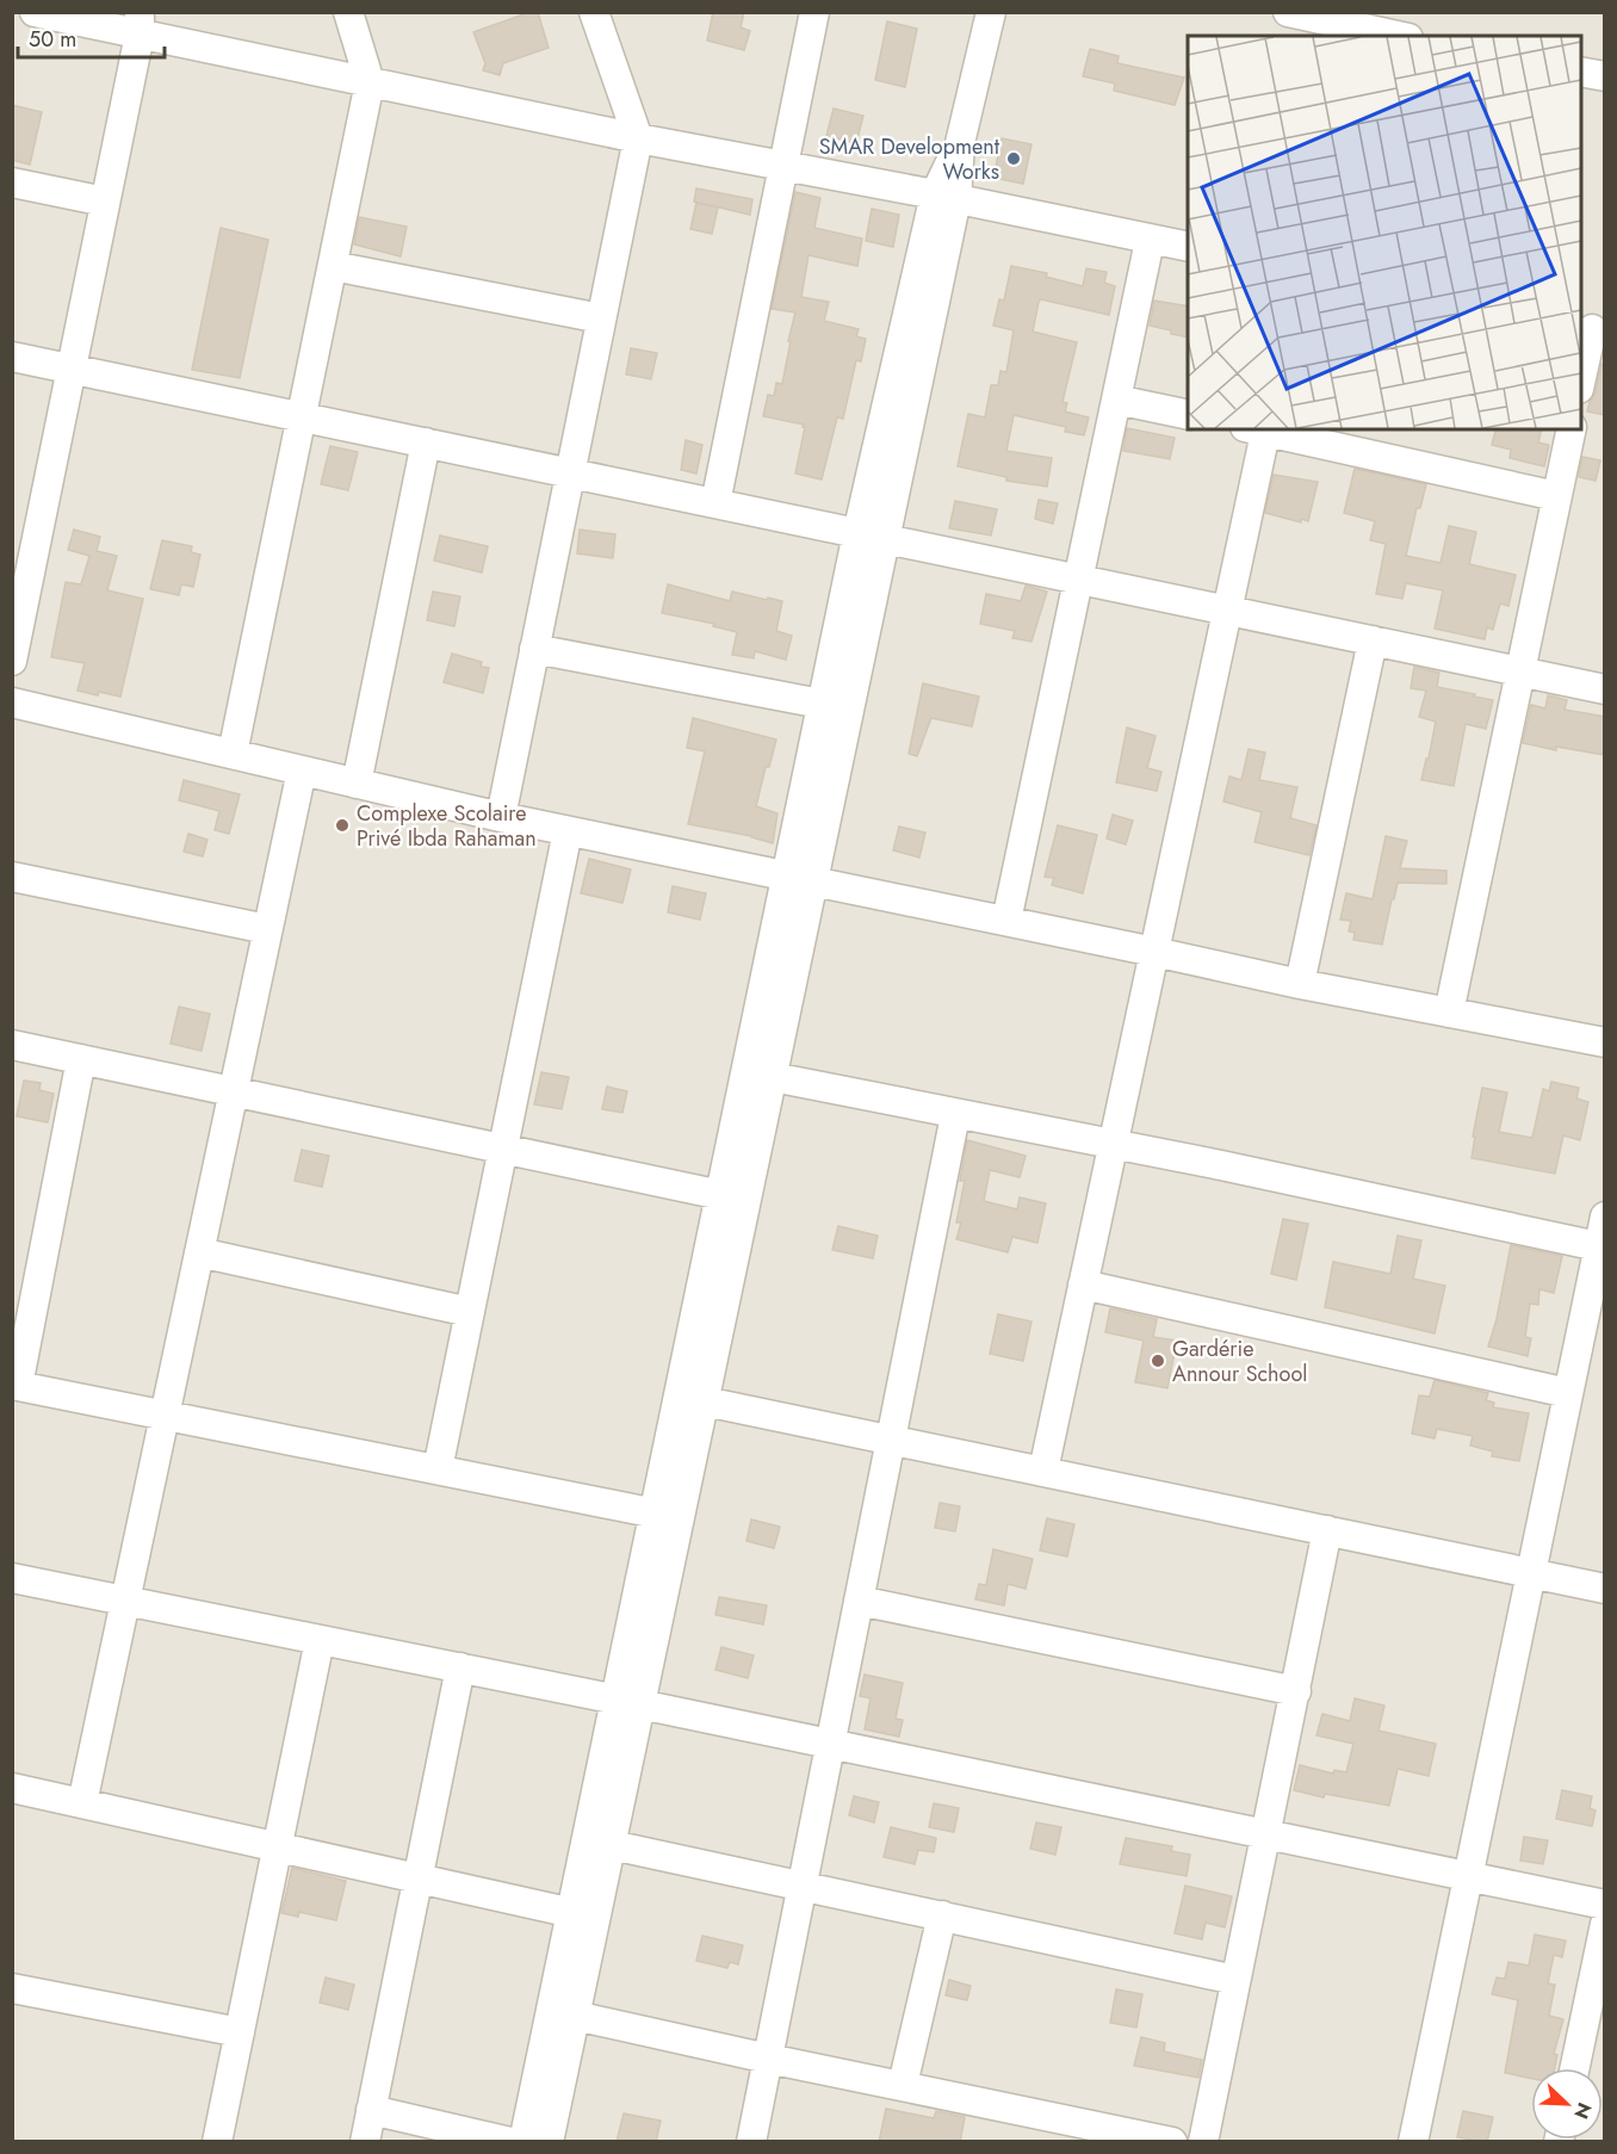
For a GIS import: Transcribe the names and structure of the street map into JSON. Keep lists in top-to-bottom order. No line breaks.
{"places":["SMAR Development Works","Complexe Scolaire Privé Ibda Rahaman","Gardérie Annour School"],"scale_bar":"50 m","north":"bottom right"}
